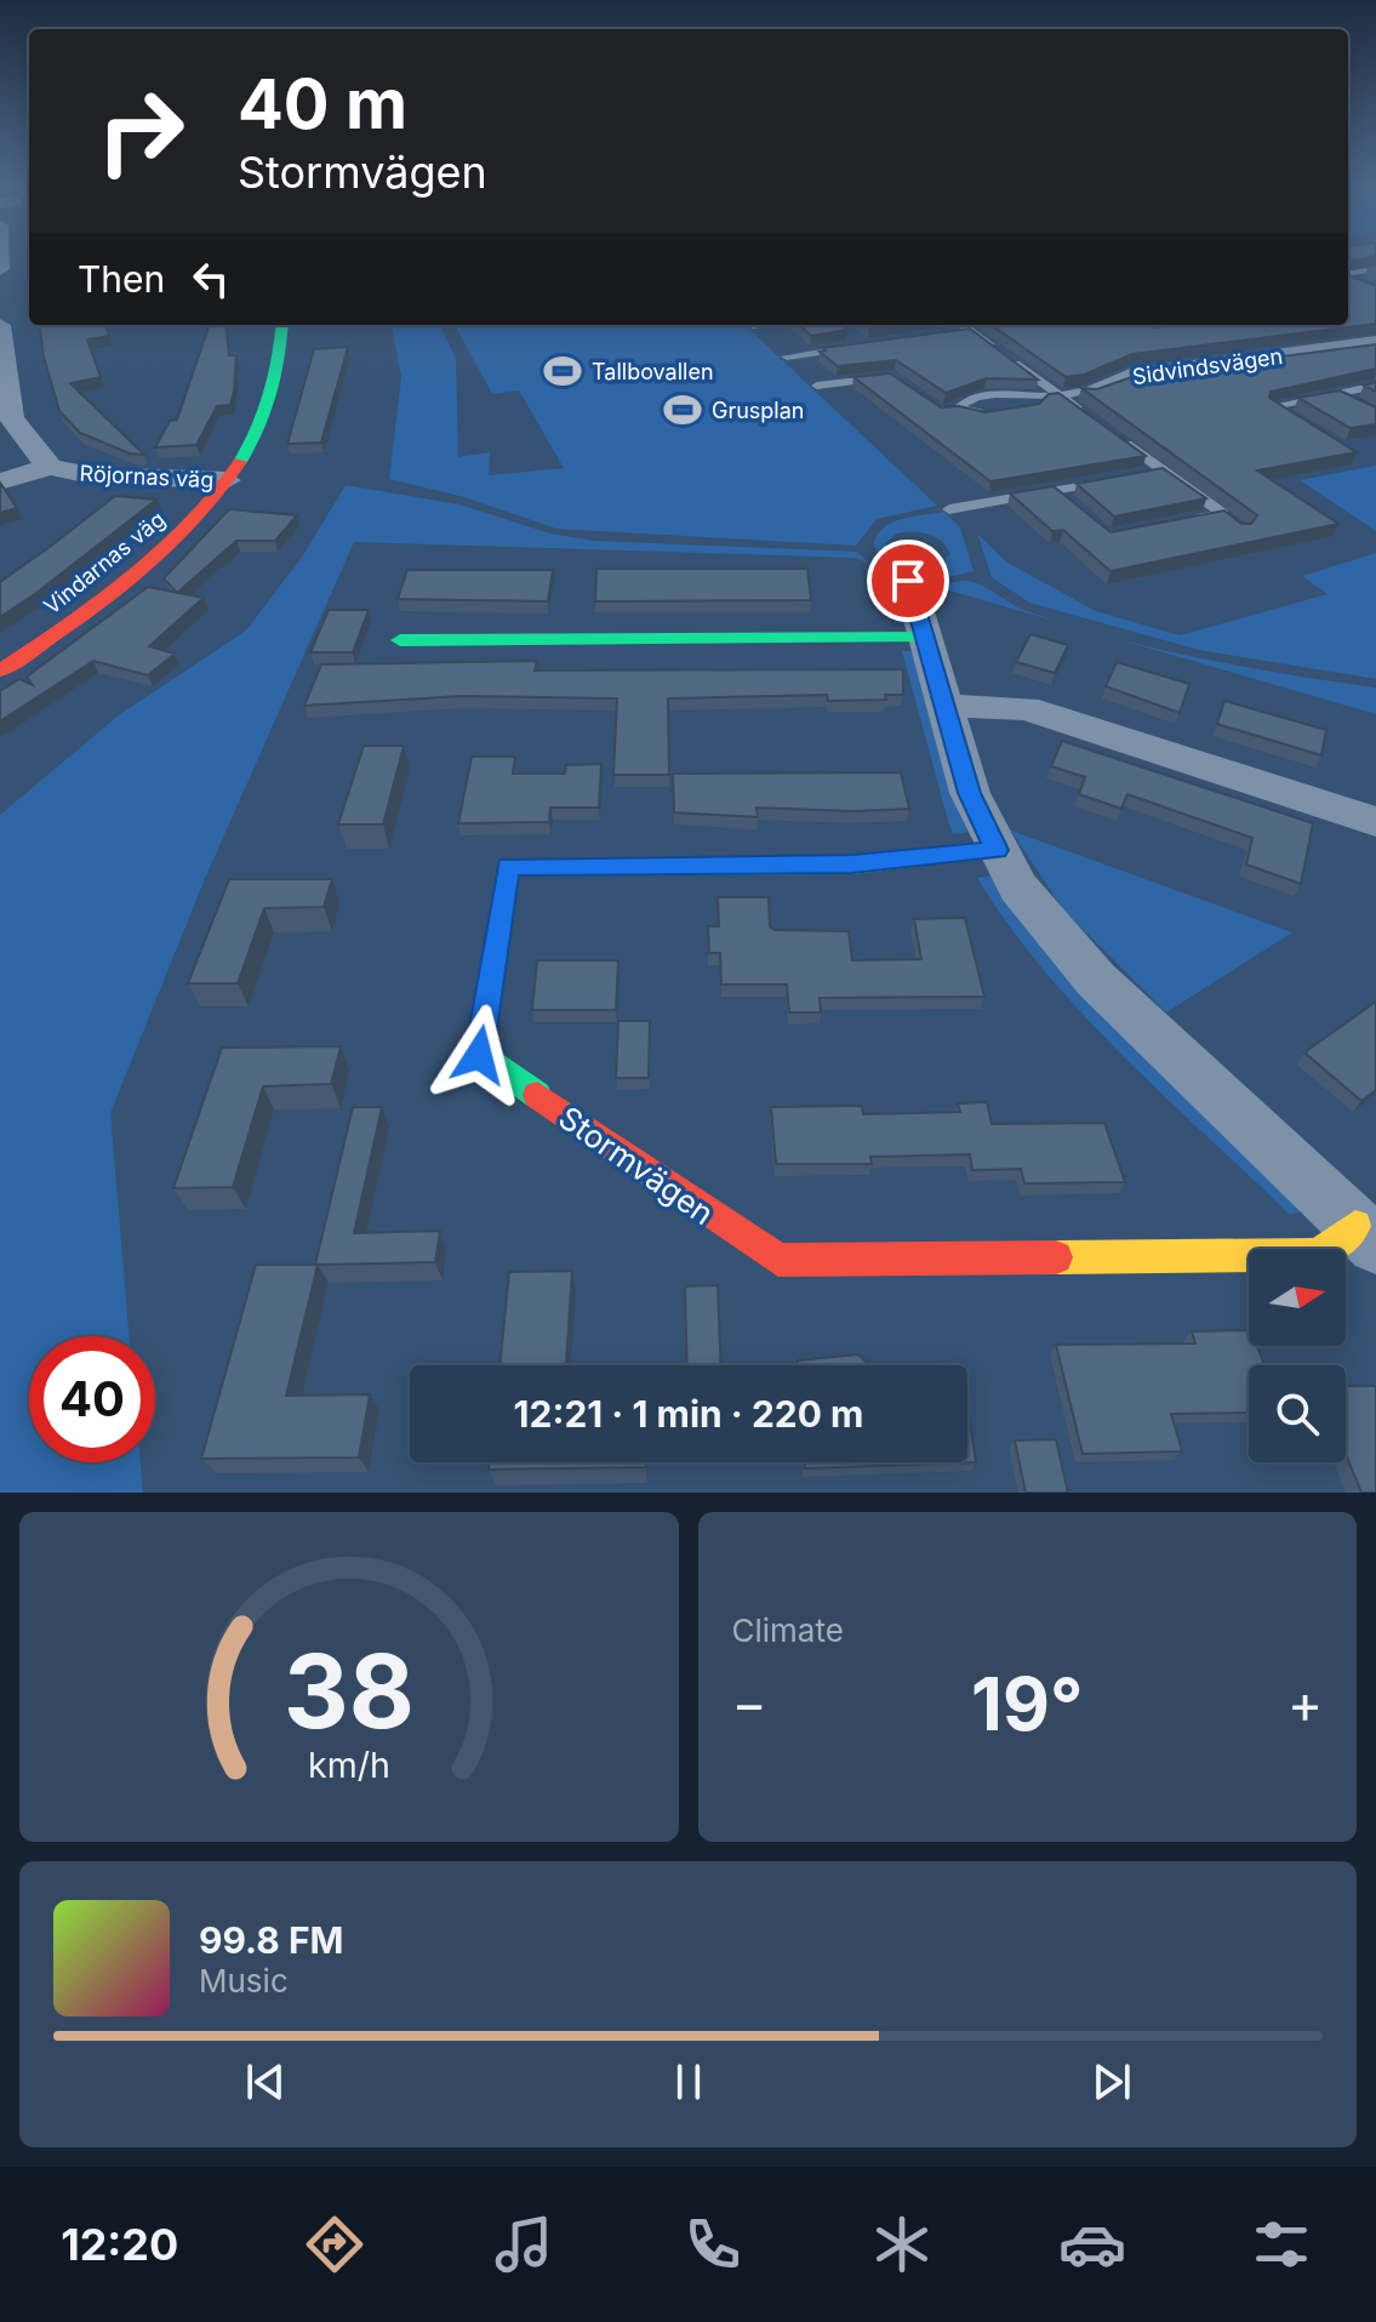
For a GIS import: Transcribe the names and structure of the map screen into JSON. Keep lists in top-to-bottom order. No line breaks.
{"streets":{"street":["Sidvindsvägen","Röjornas väg","Vindarnas väg","Stormvägen"]},"crossings":[["Röjornas väg","Vindarnas väg"]],"places":{"sports":["Tallbovallen","Grusplan"]},"north":"right","page":{"turn":["40 m","Stormvägen"],"then":"Then","limit":"40","trip":"12:21 · 1 min · 220 m","tile":"Climate","heat":["−","19°","+"],"song":["99.8 FM","Music"],"tabs":"12:20","gauge":["38","km/h"]}}
